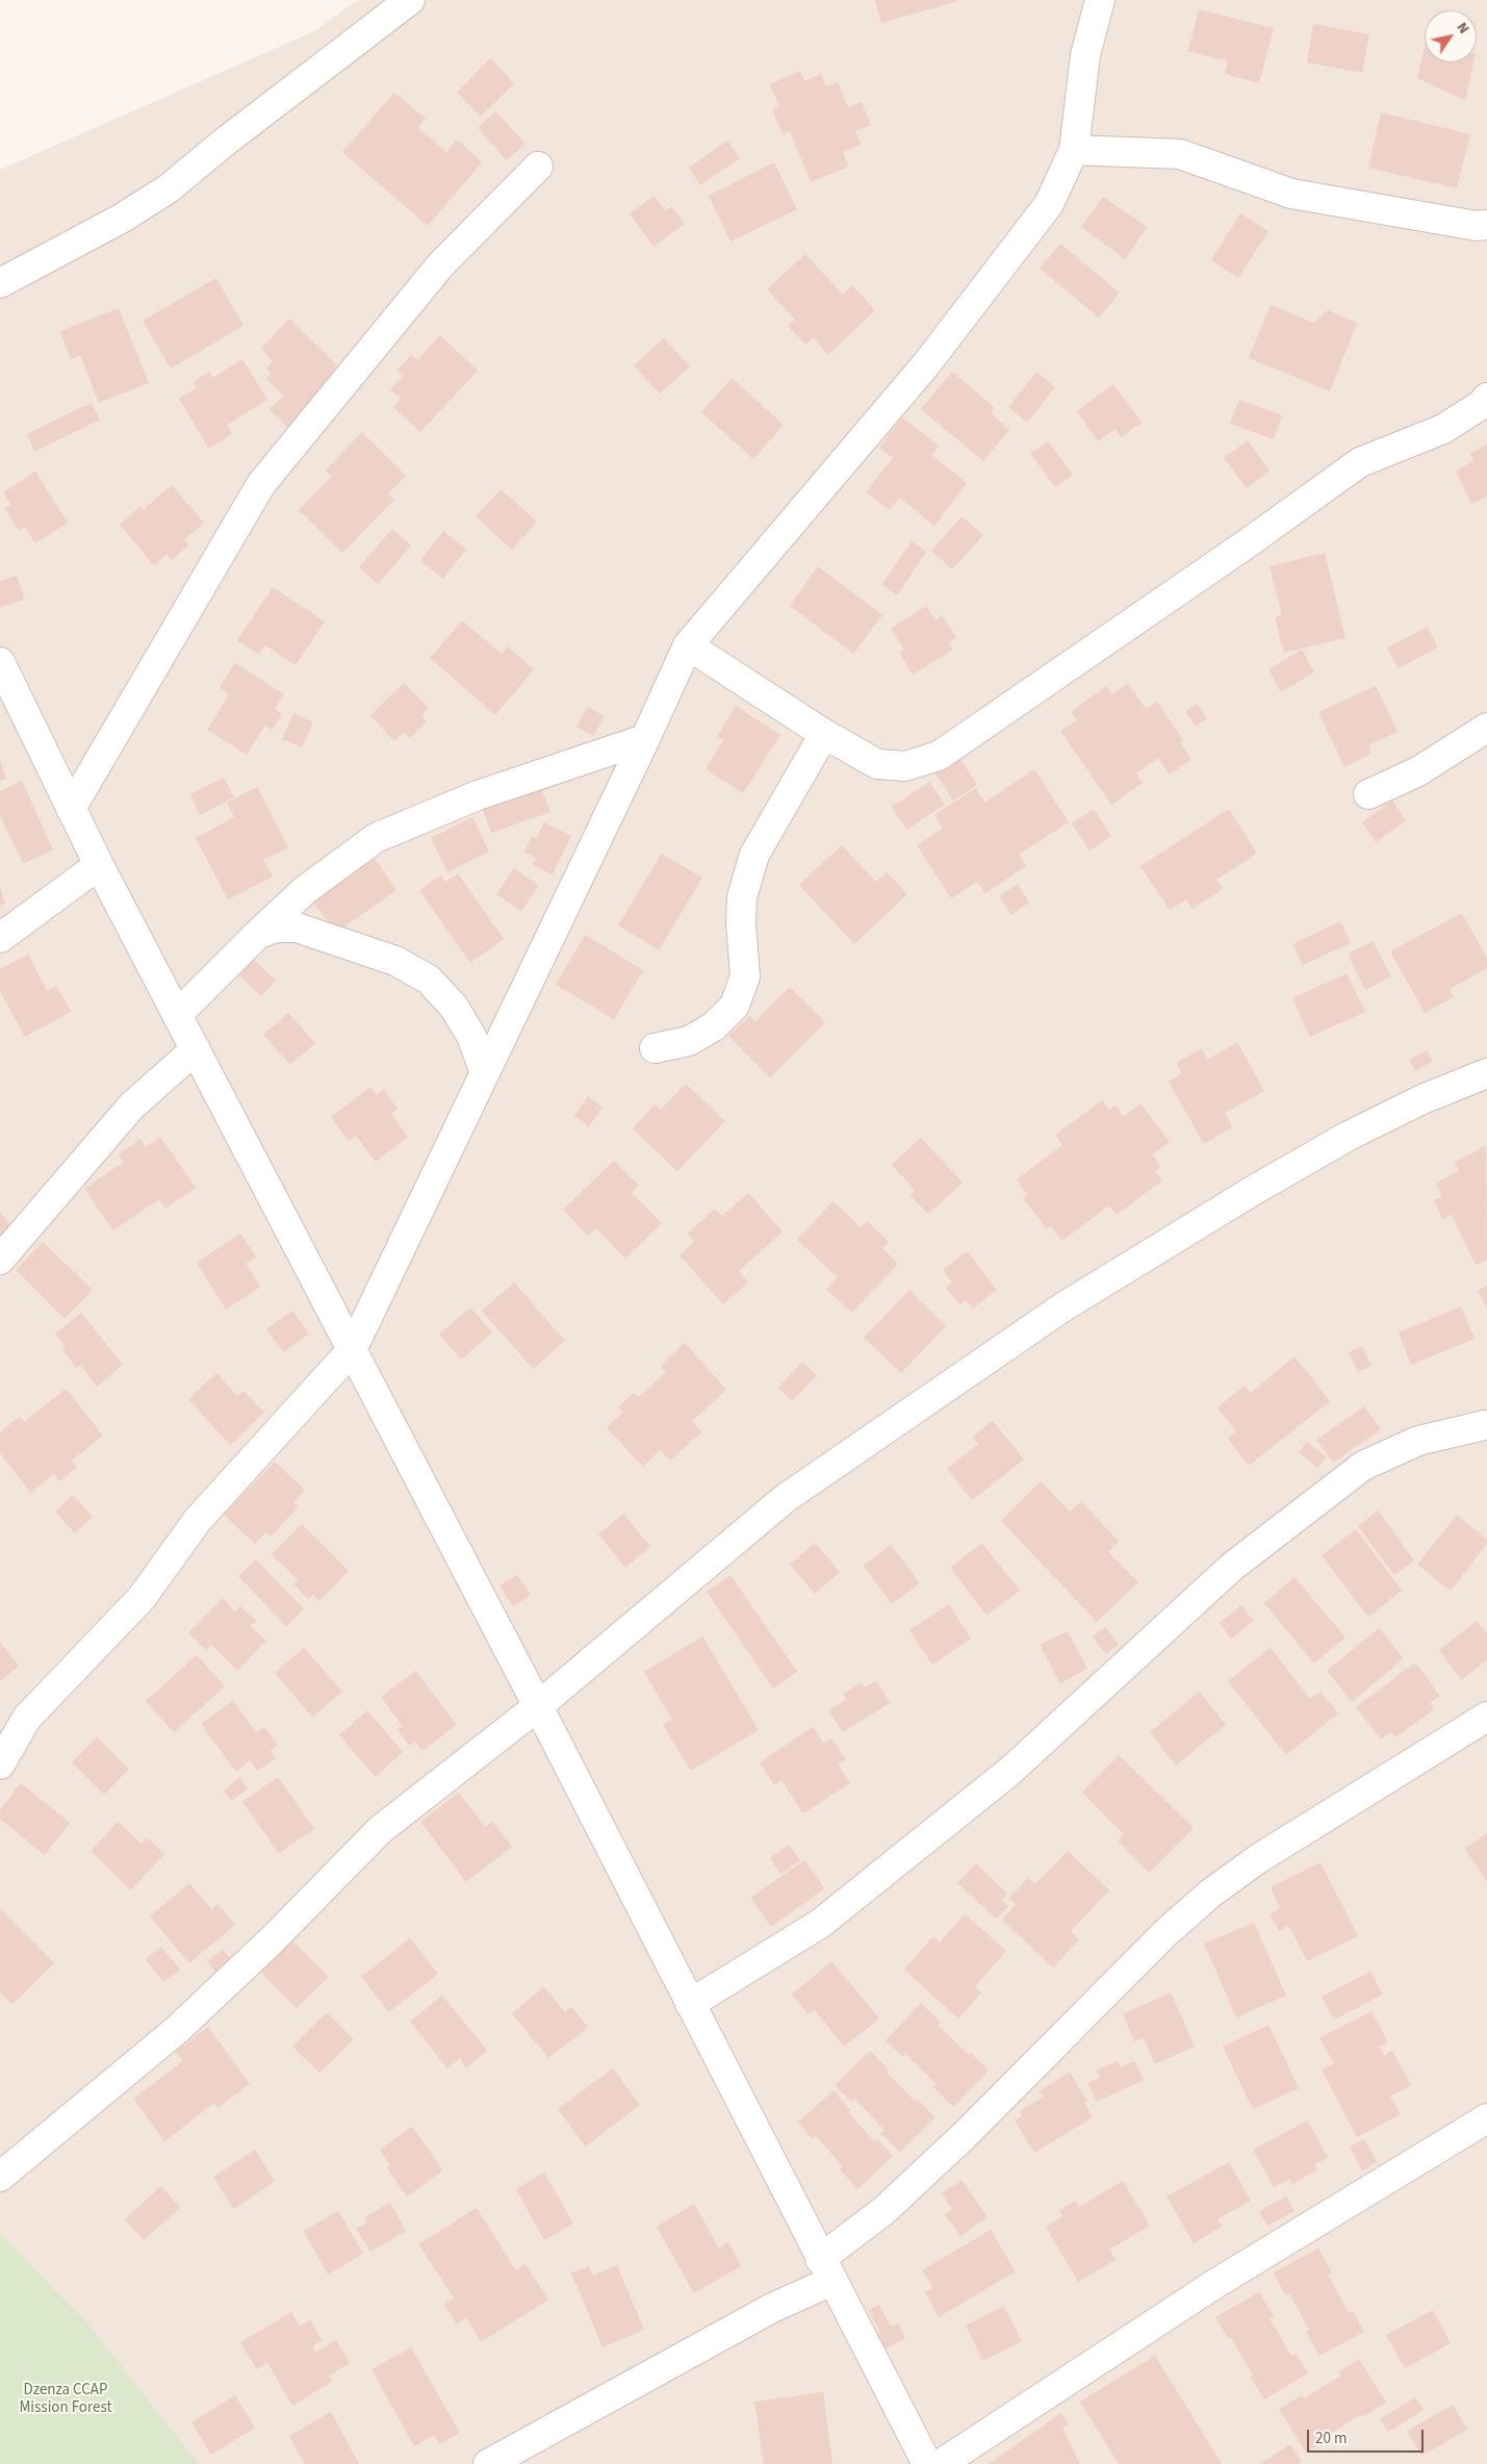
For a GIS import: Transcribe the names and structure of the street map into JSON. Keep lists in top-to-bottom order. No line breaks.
{"parks":["Dzenza CCAP Mission Forest"],"scale_bar":"20 m","north":"top right"}
